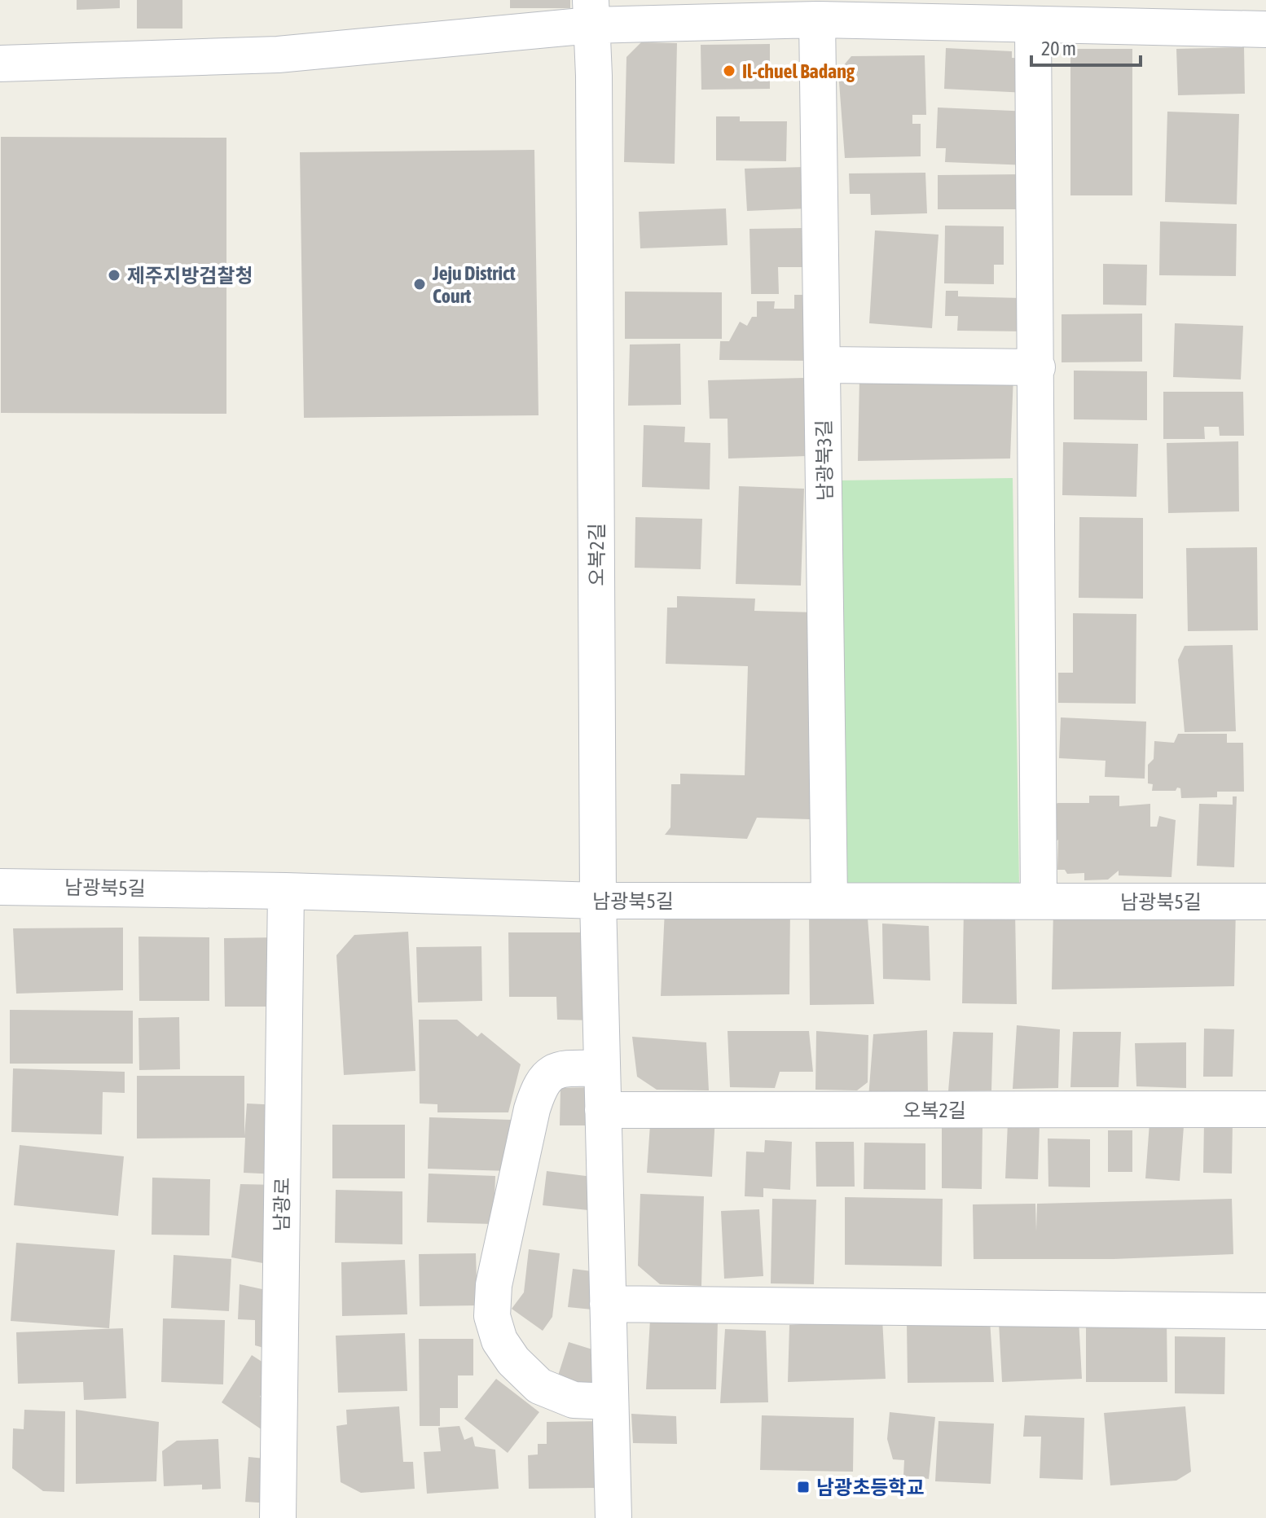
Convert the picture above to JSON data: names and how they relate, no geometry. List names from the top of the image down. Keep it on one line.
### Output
{"streets":{"street":["남광북3길","오복2길","남광북5길","남광로"]},"crossings":[["남광북3길","남광북5길"],["오복2길","남광북5길"],["남광북5길","남광로"]],"places":{"other":["Il-chuel Badang","제주지방검찰청","Jeju District Court"],"transit":["남광초등학교"]},"scale_bar":"20 m"}
